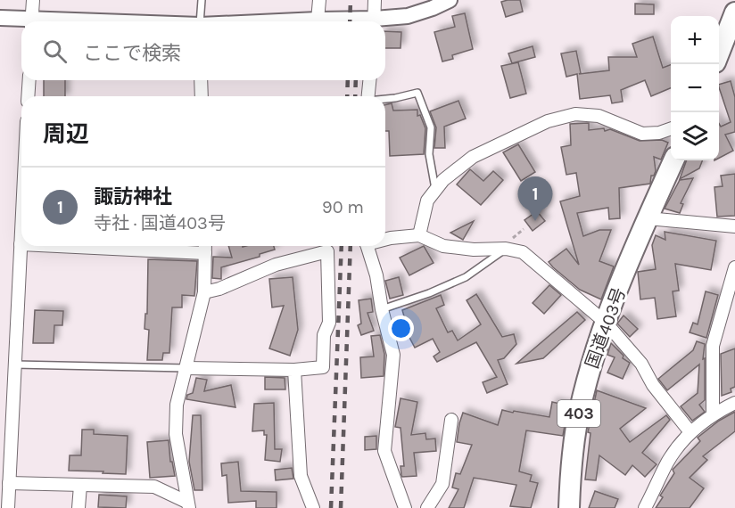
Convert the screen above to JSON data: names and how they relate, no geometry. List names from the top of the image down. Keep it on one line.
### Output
{"streets":{"highway":["国道403号","403"]},"page":{"map_buttons":["+","−"],"search":"ここで検索","heading":"周辺","list":[{"mark":"1","name":"諏訪神社","note":"寺社 · 国道403号","value":"90 m"}],"pins":"1"}}
